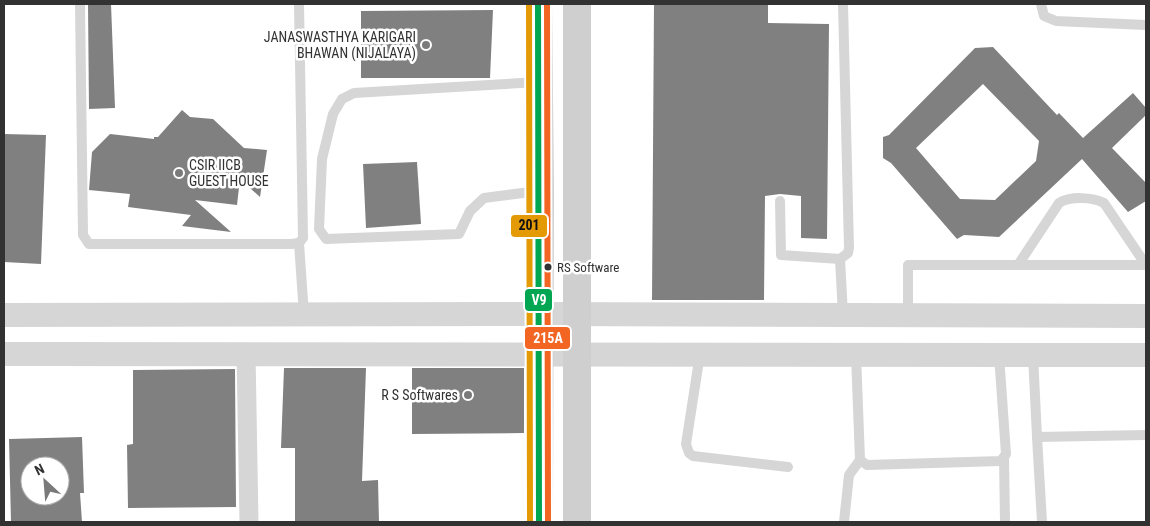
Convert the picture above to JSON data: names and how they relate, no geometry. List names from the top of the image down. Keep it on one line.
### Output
{"places":["JANASWASTHYA KARIGARI BHAWAN (NIJALAYA)","CSIR IICB GUEST HOUSE","RS Software","R S Softwares"],"lines":["transit line V9","transit line 201","transit line 215A"],"north":"top left"}
